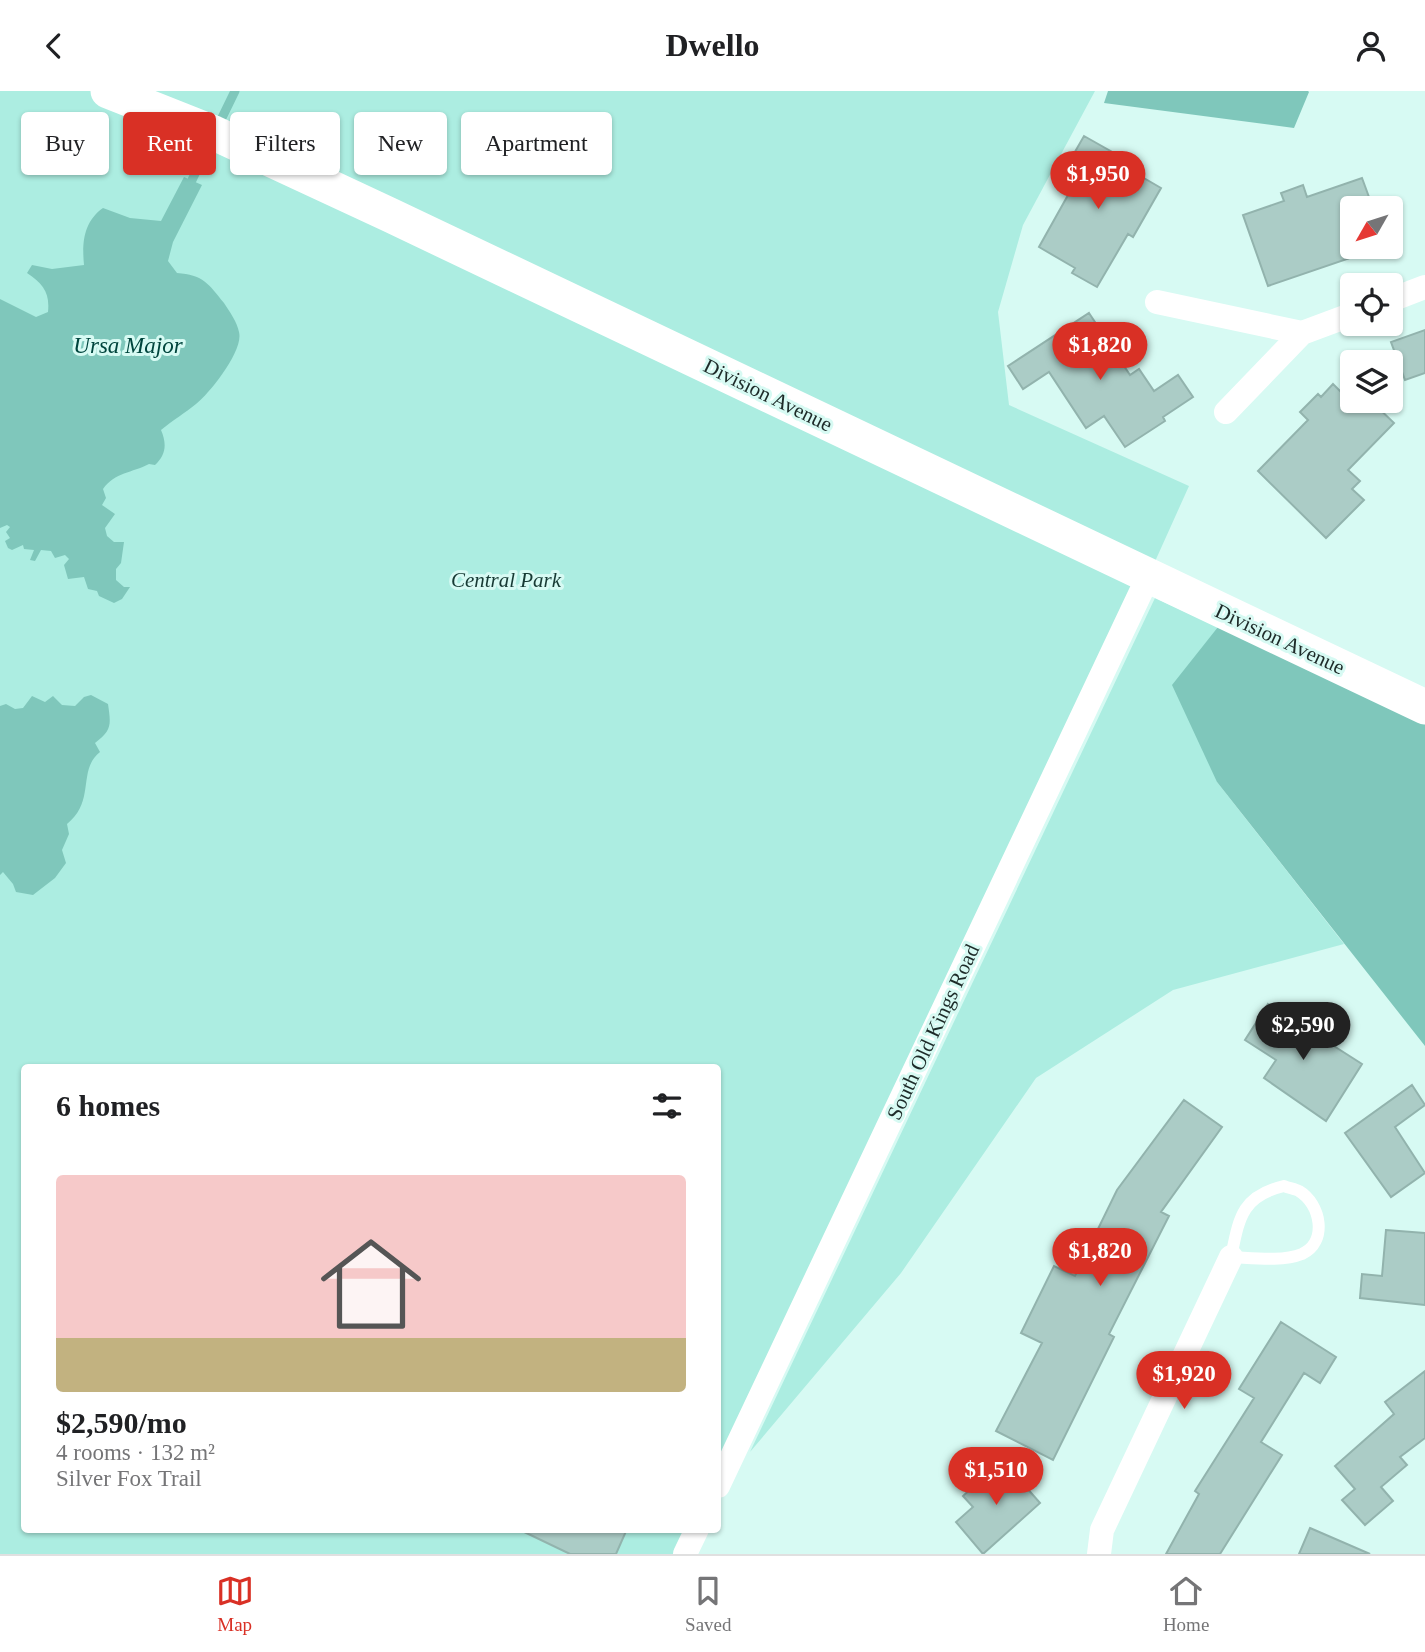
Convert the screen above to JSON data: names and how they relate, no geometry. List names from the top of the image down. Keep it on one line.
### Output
{"streets":{"street":["Division Avenue","South Old Kings Road"]},"crossings":[["Division Avenue","South Old Kings Road"]],"water":["Ursa Major"],"parks":["Central Park"],"north":"bottom left","page":{"header":"Dwello","chip":["Buy","Rent","Filters","New","Apartment"],"price":["$1,950","$1,820","$2,590","$1,820","$1,920","$1,510"],"heading":"6 homes","list":[{"name":"$2,590/mo","note":"4 rooms · 132 m² · Silver Fox Trail"}],"tabs":["Map","Saved","Home"]}}
